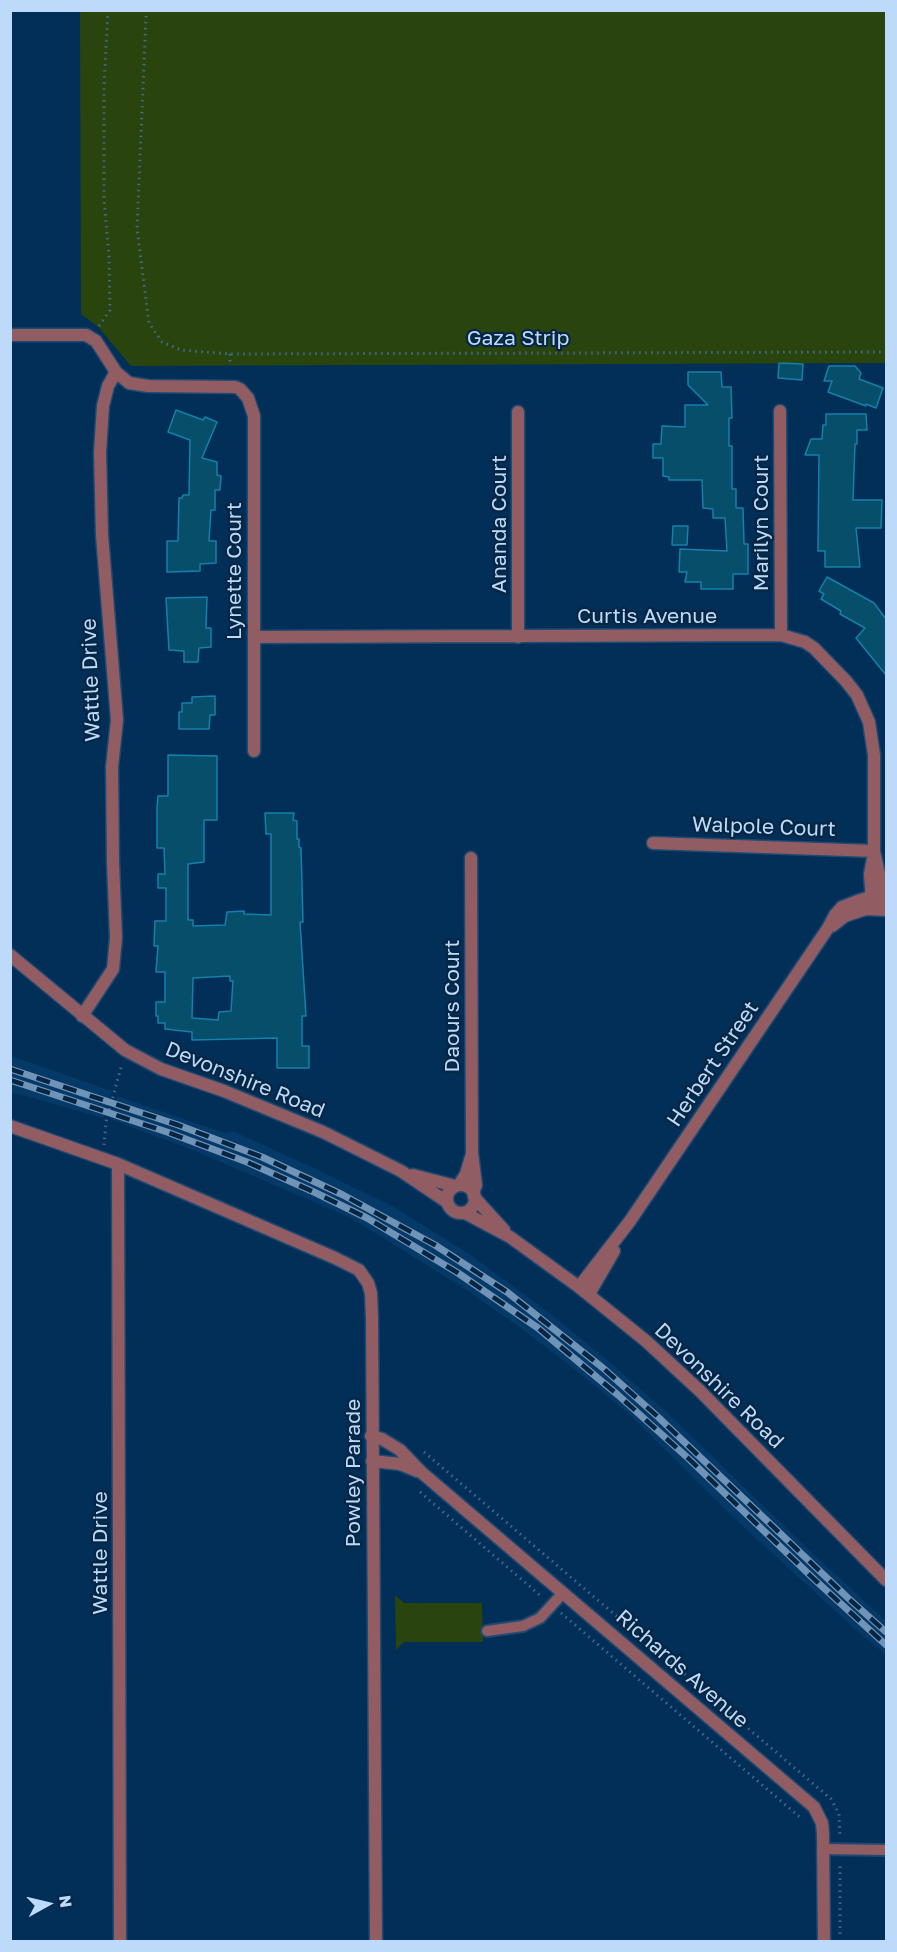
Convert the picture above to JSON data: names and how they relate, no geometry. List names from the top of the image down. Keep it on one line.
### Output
{"streets":{"street":["Marilyn Court","Ananda Court","Lynette Court","Curtis Avenue","Wattle Drive","Walpole Court","Daours Court","Herbert Street","Devonshire Road","Powley Parade","Richards Avenue"],"path":["Gaza Strip"]},"crossings":[["Marilyn Court","Curtis Avenue"],["Ananda Court","Curtis Avenue"],["Lynette Court","Curtis Avenue"],["Lynette Court","Wattle Drive"],["Curtis Avenue","Walpole Court"],["Curtis Avenue","Herbert Street"],["Wattle Drive","Devonshire Road"],["Wattle Drive","Powley Parade"],["Daours Court","Devonshire Road"],["Herbert Street","Devonshire Road"],["Powley Parade","Richards Avenue"]],"north":"right"}
